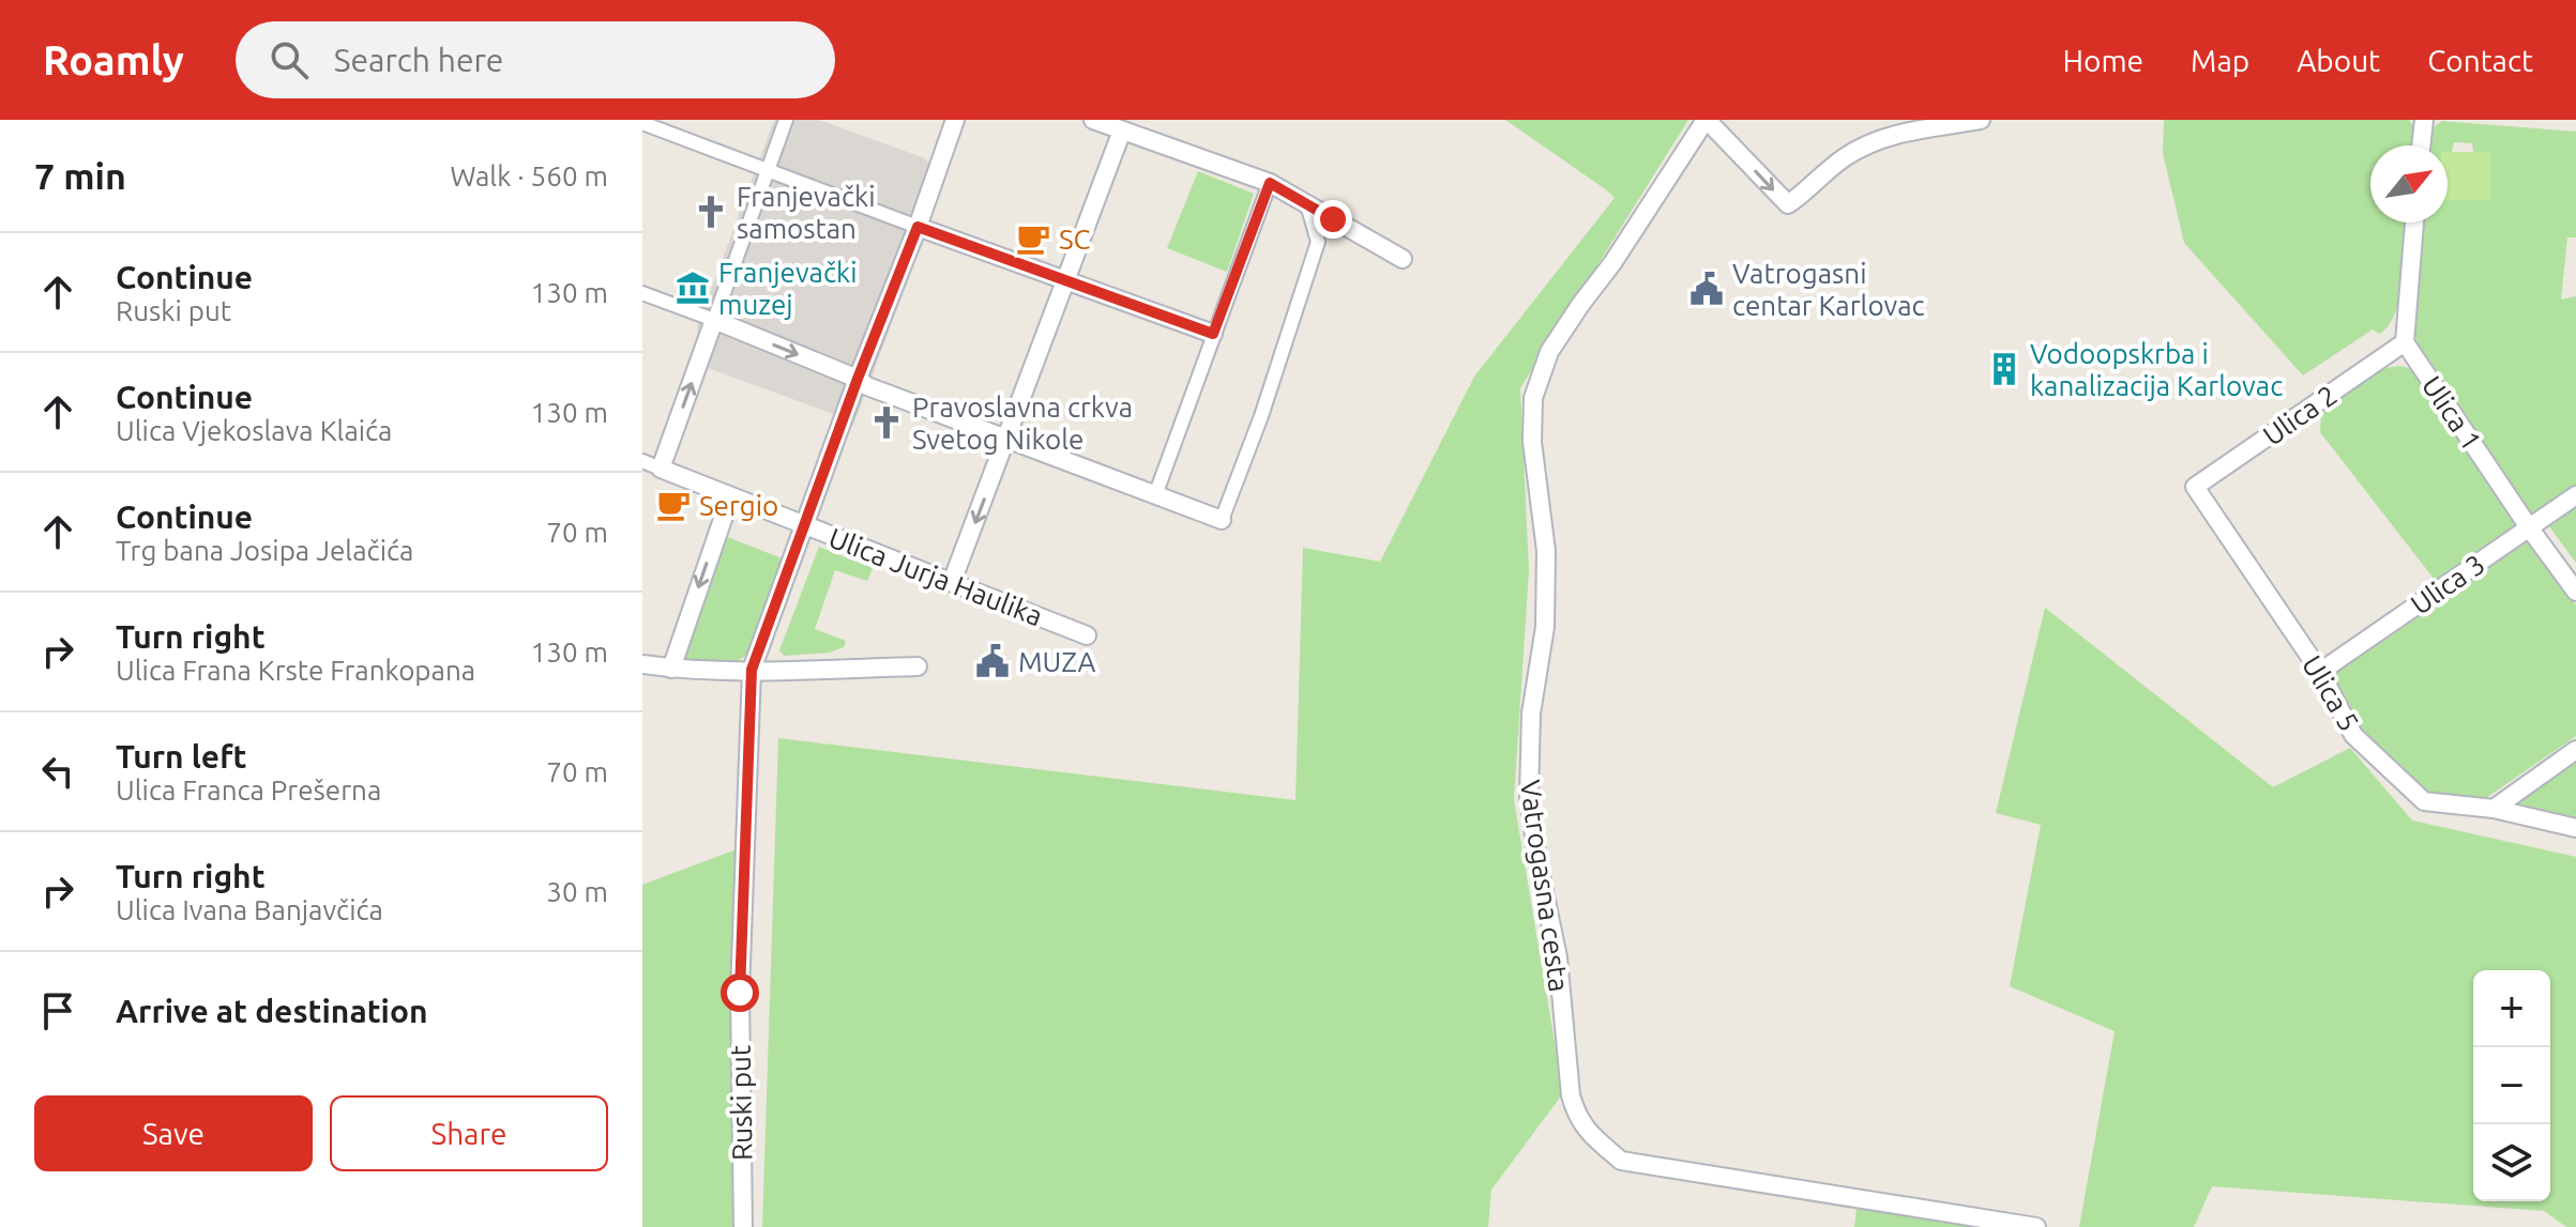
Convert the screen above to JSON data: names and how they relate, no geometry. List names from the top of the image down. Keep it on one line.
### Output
{"streets":{"street":["Ulica 1","Ulica 2","Ulica Jurja Haulika","Ulica 3","Ulica 5","Vatrogasna cesta","Ruski put"]},"crossings":[["Ulica 1","Ulica 2"],["Ulica 1","Ulica 3"],["Ulica 2","Ulica 5"],["Ulica Jurja Haulika","Ruski put"],["Ulica 3","Ulica 5"]],"places":{"church":["Franjevački samostan","Pravoslavna crkva Svetog Nikole"],"cafe":["SC","Sergio"],"museum":["Franjevački muzej"],"public building":["Vatrogasni centar Karlovac","MUZA"],"building":["Vodoopskrba i kanalizacija Karlovac"]},"north":"top right","page":{"header":"Roamly","search":"Search here","nav":["Home","Map","About","Contact"],"heading":["7 min","Walk · 560 m"],"list":[["Continue","Ruski put","130 m"],["Continue","Ulica Vjekoslava Klaića","130 m"],["Continue","Trg bana Josipa Jelačića","70 m"],["Turn right","Ulica Frana Krste Frankopana","130 m"],["Turn left","Ulica Franca Prešerna","70 m"],["Turn right","Ulica Ivana Banjavčića","30 m"],"Arrive at destination"],"map_buttons":["+","−"],"buttons":["Save","Share"]}}
